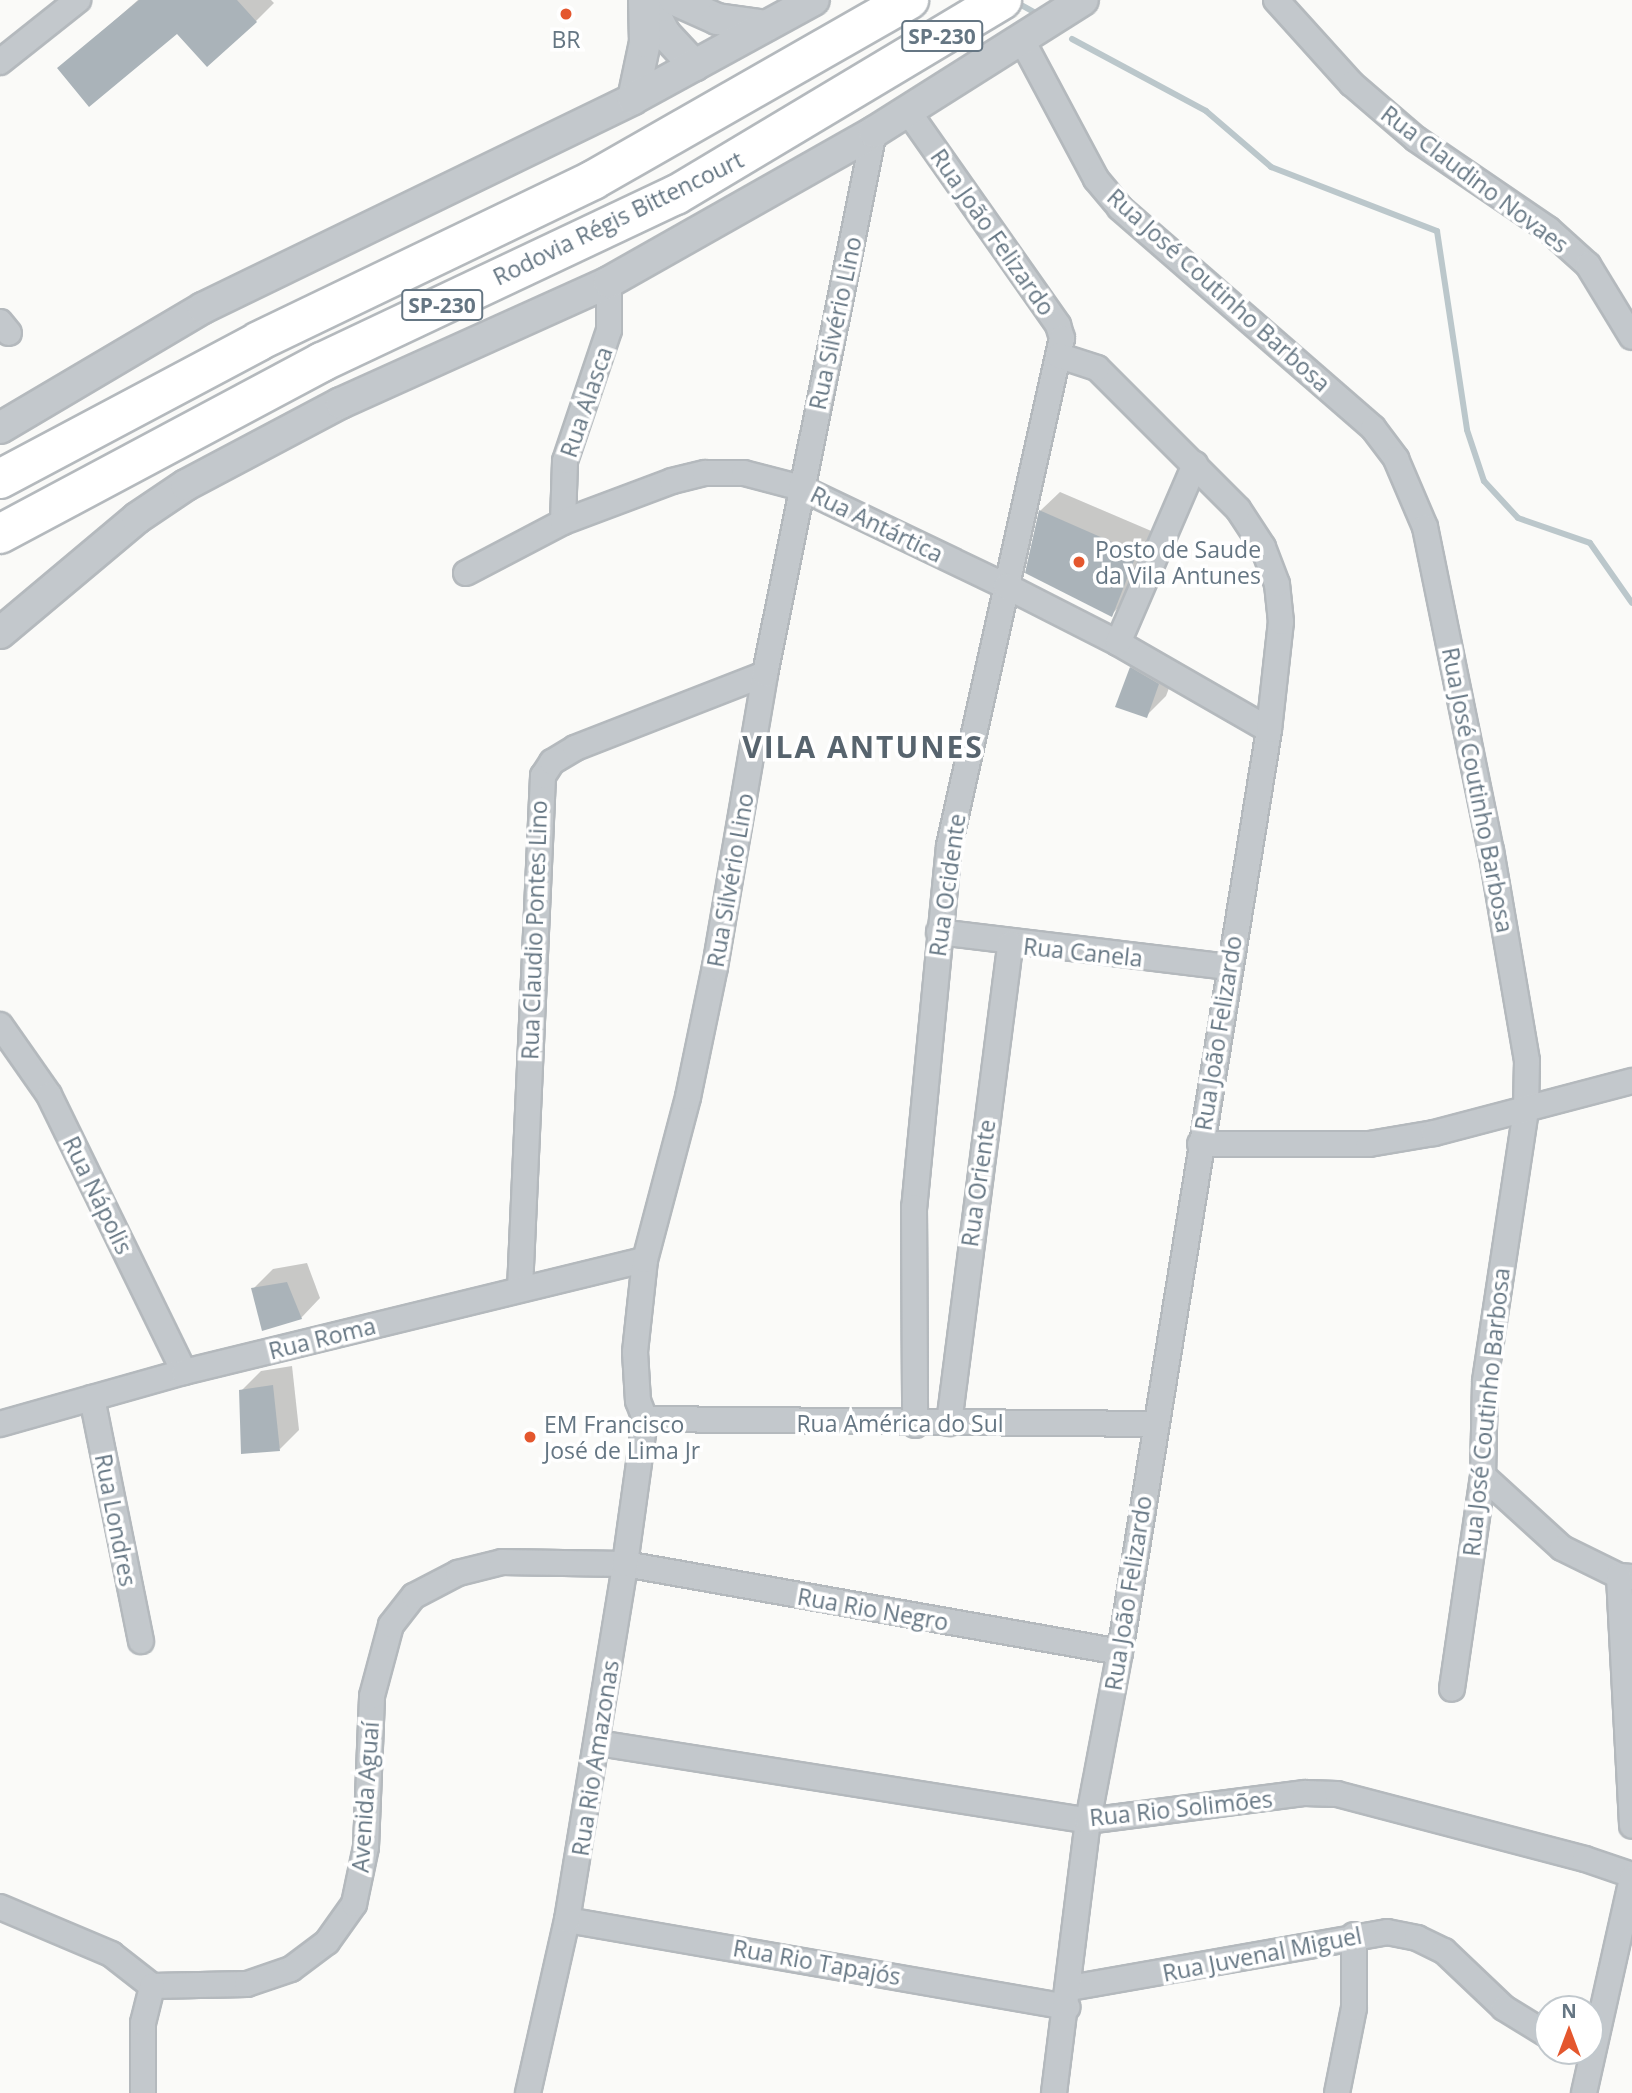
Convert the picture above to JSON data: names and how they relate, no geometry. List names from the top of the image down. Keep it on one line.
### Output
{"streets":{"highway":["SP-230","Rodovia Régis Bittencourt"],"street":["Rua Claudino Novaes","Rua João Felizardo","Rua José Coutinho Barbosa","Rua Silvério Lino","Rua Alasca","Rua Antártica","Rua Ocidente","Rua Claudio Pontes Lino","Rua Canela","Rua Oriente","Rua Nápolis","Rua Roma","Rua América do Sul","Rua Londres","Rua Rio Negro","Rua Rio Amazonas","Avenida Aguaí","Rua Rio Solimões","Rua Juvenal Miguel","Rua Rio Tapajós"]},"crossings":[["Rua João Felizardo","Rua Antártica"],["Rua João Felizardo","Rua Ocidente"],["Rua João Felizardo","Rua Canela"],["Rua João Felizardo","Rua América do Sul"],["Rua João Felizardo","Rua Rio Negro"],["Rua João Felizardo","Rua Rio Solimões"],["Rua João Felizardo","Rua Juvenal Miguel"],["Rua João Felizardo","Rua Rio Tapajós"],["Rua Silvério Lino","Rua Antártica"],["Rua Silvério Lino","Rua Claudio Pontes Lino"],["Rua Silvério Lino","Rua Roma"],["Rua Silvério Lino","Rua América do Sul"],["Rua Silvério Lino","Rua Rio Amazonas"],["Rua Alasca","Rua Antártica"],["Rua Antártica","Rua Ocidente"],["Rua Ocidente","Rua Canela"],["Rua Ocidente","Rua América do Sul"],["Rua Claudio Pontes Lino","Rua Roma"],["Rua Canela","Rua Oriente"],["Rua Oriente","Rua América do Sul"],["Rua Nápolis","Rua Roma"],["Rua Roma","Rua Londres"],["Rua América do Sul","Rua Rio Amazonas"],["Rua Rio Negro","Rua Rio Amazonas"],["Rua Rio Negro","Avenida Aguaí"],["Rua Rio Amazonas","Avenida Aguaí"],["Rua Rio Amazonas","Rua Rio Solimões"],["Rua Rio Amazonas","Rua Rio Tapajós"],["Rua Juvenal Miguel","Rua Rio Tapajós"]],"districts":["VILA ANTUNES"],"places":["BR","Posto de Saude da Vila Antunes","EM Francisco José de Lima Jr"],"north":"top"}
